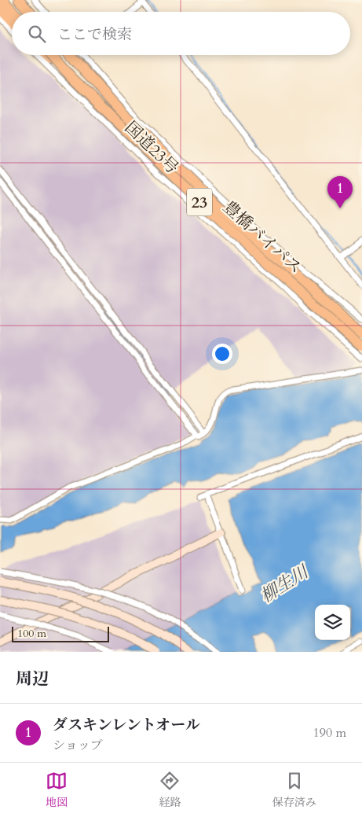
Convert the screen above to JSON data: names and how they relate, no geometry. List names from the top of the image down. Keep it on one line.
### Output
{"streets":{"highway":["23","豊橋バイパス"],"street":["国道23号"]},"crossings":[["23","豊橋バイパス"]],"water":["柳生川"],"scale_bar":"100 m","page":{"search":"ここで検索","pins":"1","scale":"100 m","heading":"周辺","list":[{"mark":"1","name":"ダスキンレントオール","note":"ショップ","value":"190 m"}],"nav":["地図","経路","保存済み"]}}
